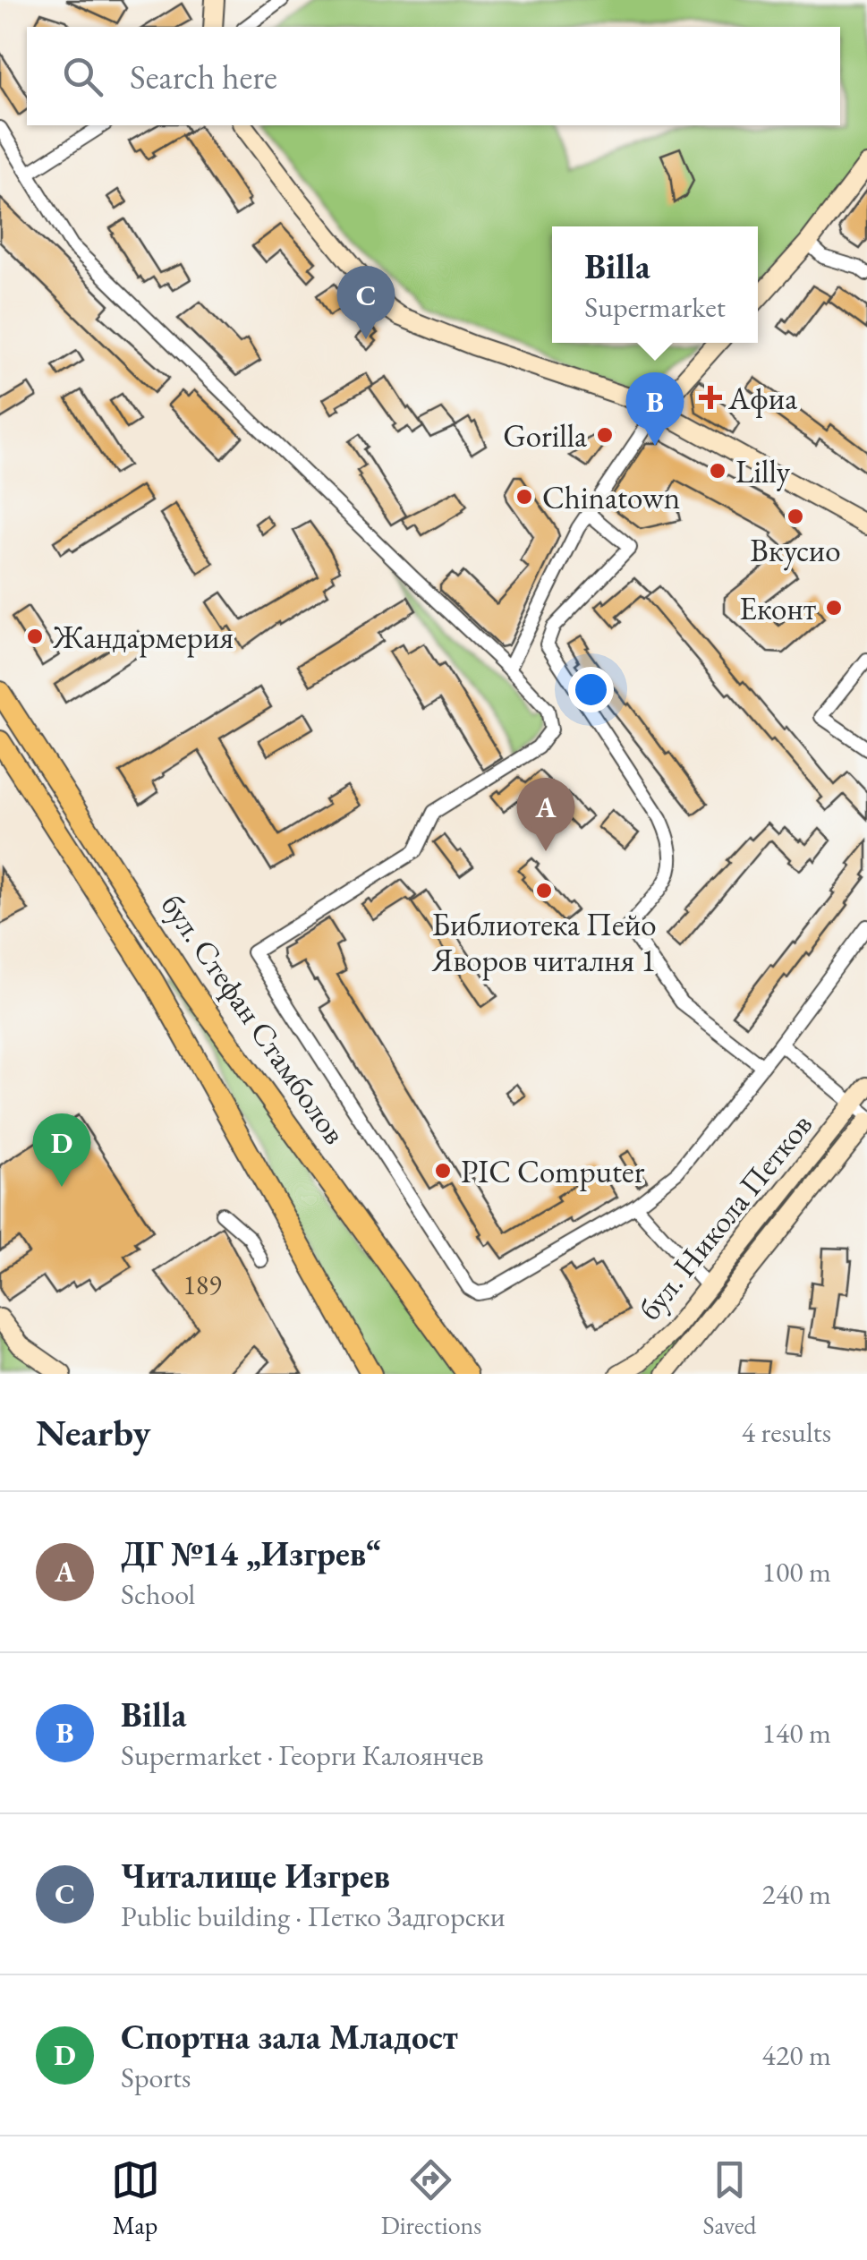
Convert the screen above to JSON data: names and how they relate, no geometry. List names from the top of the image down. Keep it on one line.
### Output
{"streets":{"main road":["бул. Стефан Стамболов"],"street":["бул. Никола Петков"]},"places":{"health":["Афиа"],"other":["Gorilla","Lilly","Chinatown","Вкусио","Еконт","Жандармерия","Библиотека Пейо Яворов читалня 1","PIC Computer"]},"house_numbers":["189"],"page":{"search":"Search here","popup":["Billa","Supermarket"],"pins":["C","B","A","D"],"heading":["Nearby","4 results"],"list":[{"mark":"A","name":"ДГ №14 „Изгрев“","note":"School","value":"100 m"},{"mark":"B","name":"Billa","note":"Supermarket · Георги Калоянчев","value":"140 m"},{"mark":"C","name":"Читалище Изгрев","note":"Public building · Петко Задгорски","value":"240 m"},{"mark":"D","name":"Спортна зала Младост","note":"Sports","value":"420 m"}],"nav":["Map","Directions","Saved"]}}
